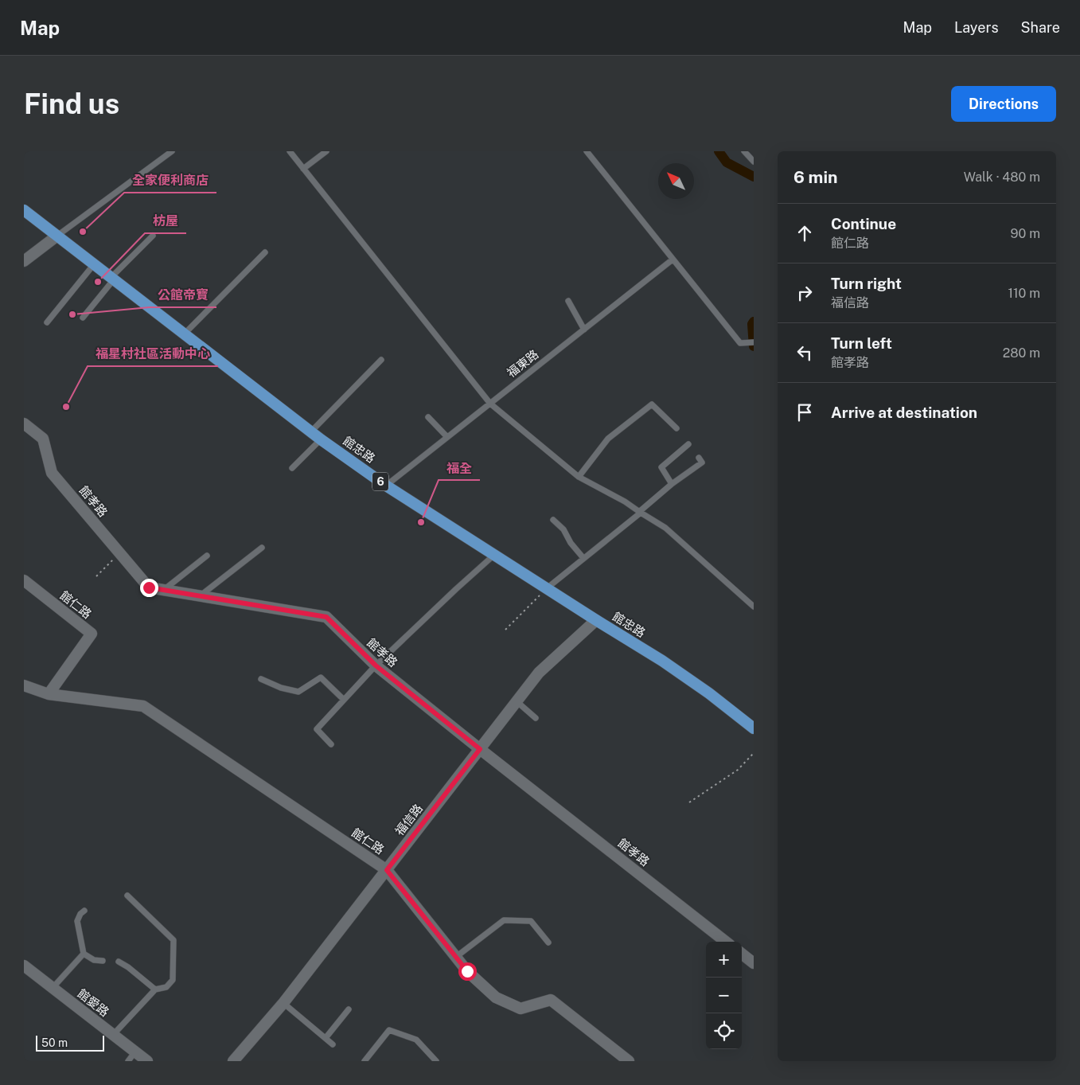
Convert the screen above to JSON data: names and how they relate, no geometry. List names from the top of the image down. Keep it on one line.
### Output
{"streets":{"main road":["館忠路","6"],"street":["館孝路","館仁路","福信路","館愛路"],"lane":["福東路"]},"crossings":[["福東路","館忠路"],["館忠路","福信路"],["館孝路","福信路"],["館仁路","福信路"]],"places":["全家便利商店","枋屋","公館帝寶","福星村社區活動中心","福全"],"scale_bar":"50 m","north":"top left","page":{"header":"Map","nav":["Map","Layers","Share"],"buttons":"Directions","title":"Find us","heading":["6 min","Walk · 480 m"],"list":[["Continue","館仁路","90 m"],["Turn right","福信路","110 m"],["Turn left","館孝路","280 m"],"Arrive at destination"],"map_buttons":["+","−"],"scale":"50 m"}}
